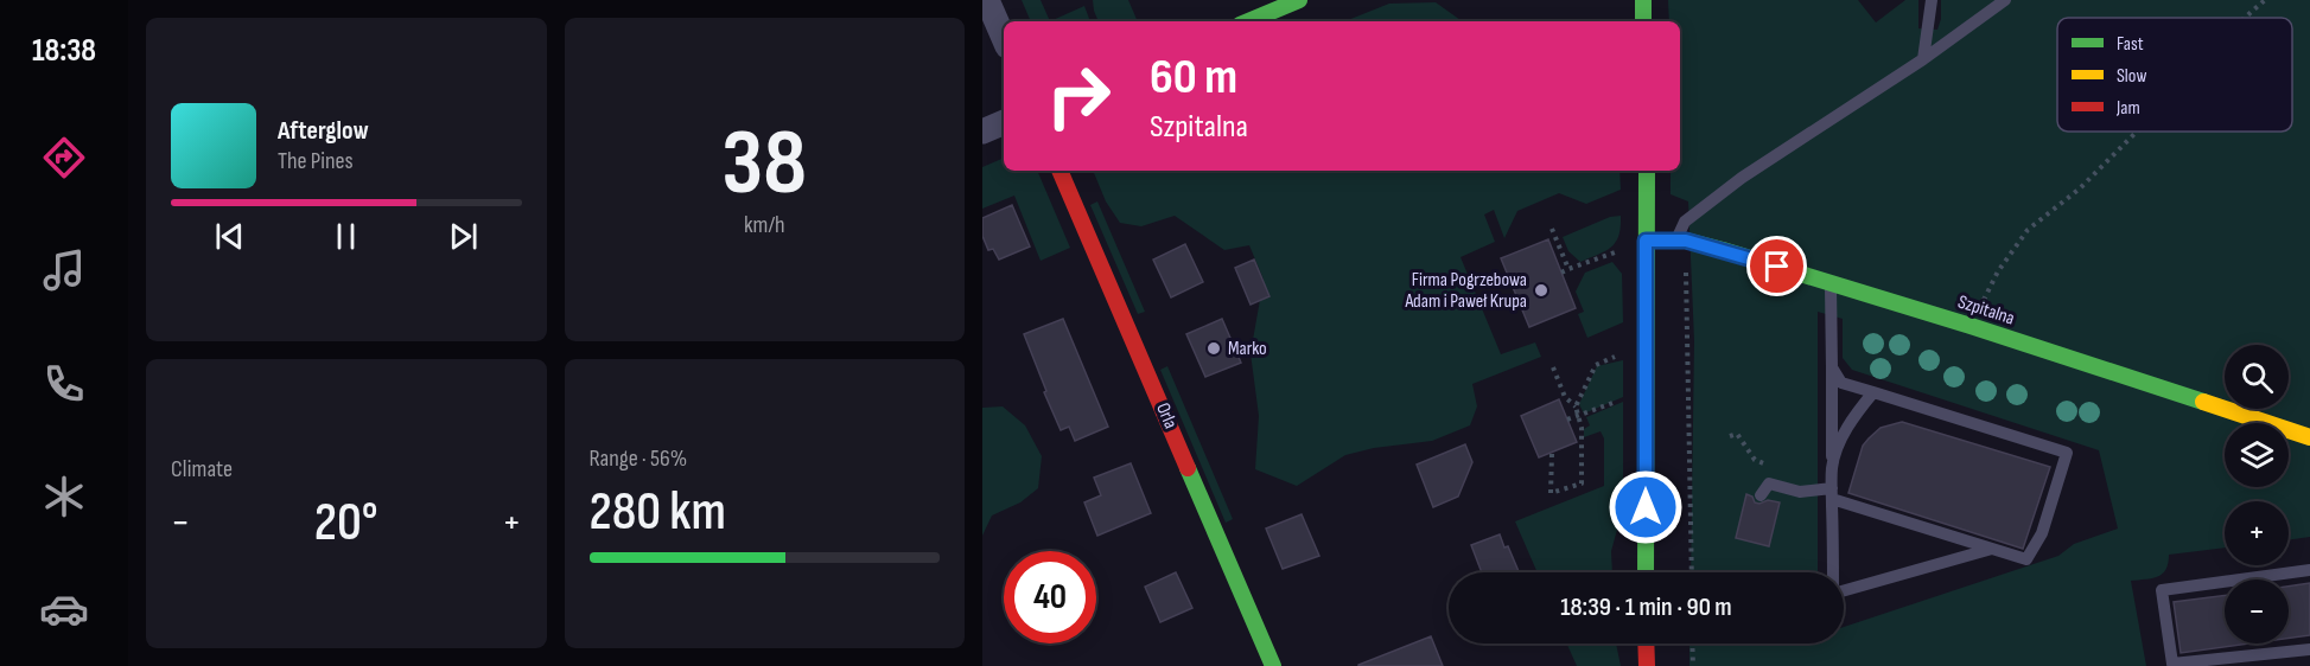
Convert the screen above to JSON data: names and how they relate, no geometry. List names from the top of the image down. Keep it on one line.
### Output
{"streets":{"street":["Szpitalna","Orla"]},"places":["Firma Pogrzebowa Adam i Paweł Krupa","Marko"],"legend":["Fast","Slow","Jam"],"page":{"tabs":"18:38","tile":[["38","km/h"],"Climate",["Range · 56%","280 km"]],"turn":["60 m","Szpitalna"],"song":["Afterglow","The Pines"],"map_buttons":["+","−"],"heat":["−","20°","+"],"limit":"40","trip":"18:39 · 1 min · 90 m"}}
